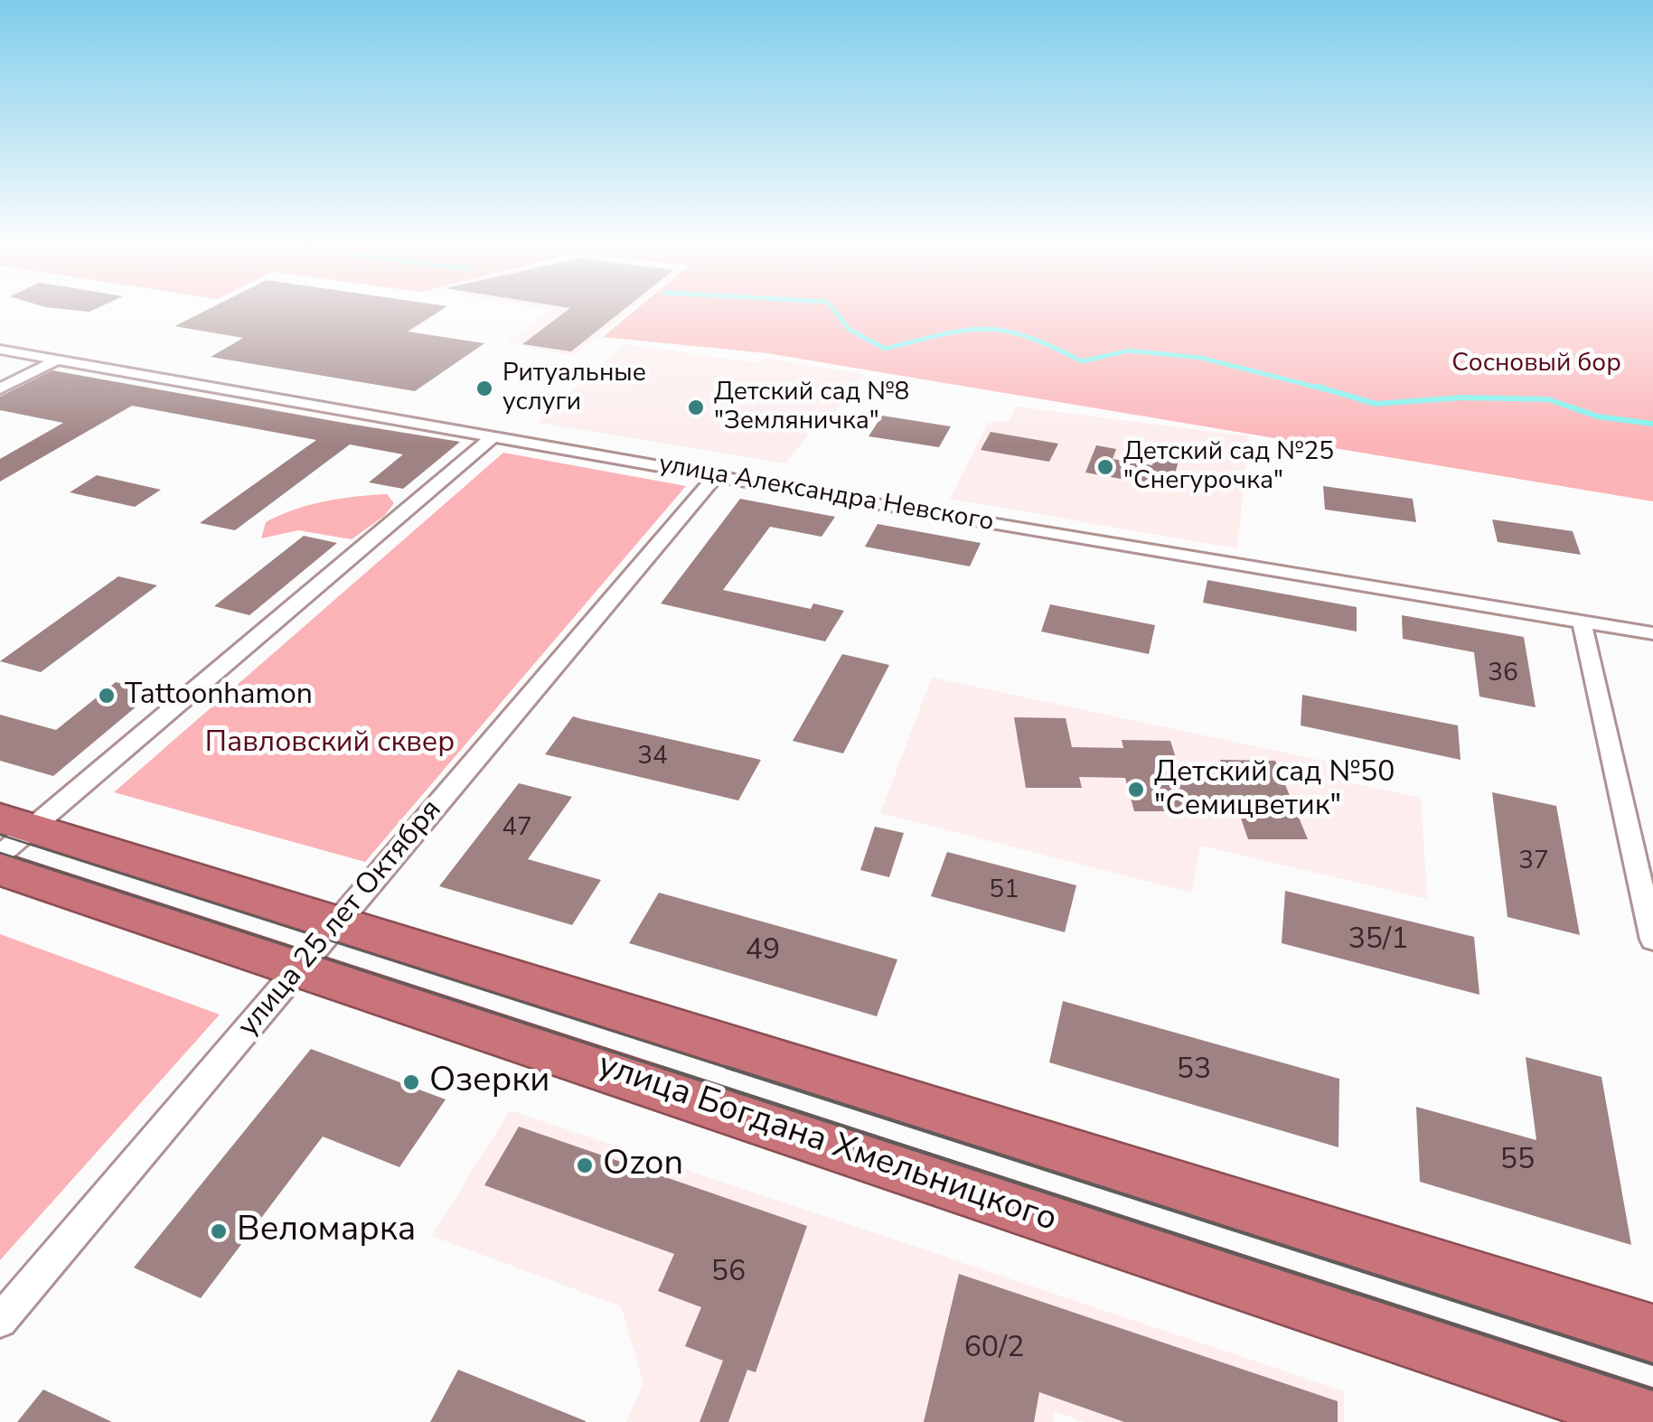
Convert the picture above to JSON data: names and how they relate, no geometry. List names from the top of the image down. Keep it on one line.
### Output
{"streets":{"highway":["улица Богдана Хмельницкого"],"street":["улица Александра Невского","улица 25 лет Октября"]},"crossings":[["улица Александра Невского","улица 25 лет Октября"],["улица 25 лет Октября","улица Богдана Хмельницкого"]],"parks":["Сосновый бор","Павловский сквер"],"places":["Ритуальные услуги","Детский сад №8 \"Земляничка\"","Детский сад №25 \"Снегурочка\"","Tattoonhamon","Детский сад №50 \"Семицветик\"","Озерки","Ozon","Веломарка"],"house_numbers":["36","34","47","37","51","35/1","49","53","55","56","60/2"]}
